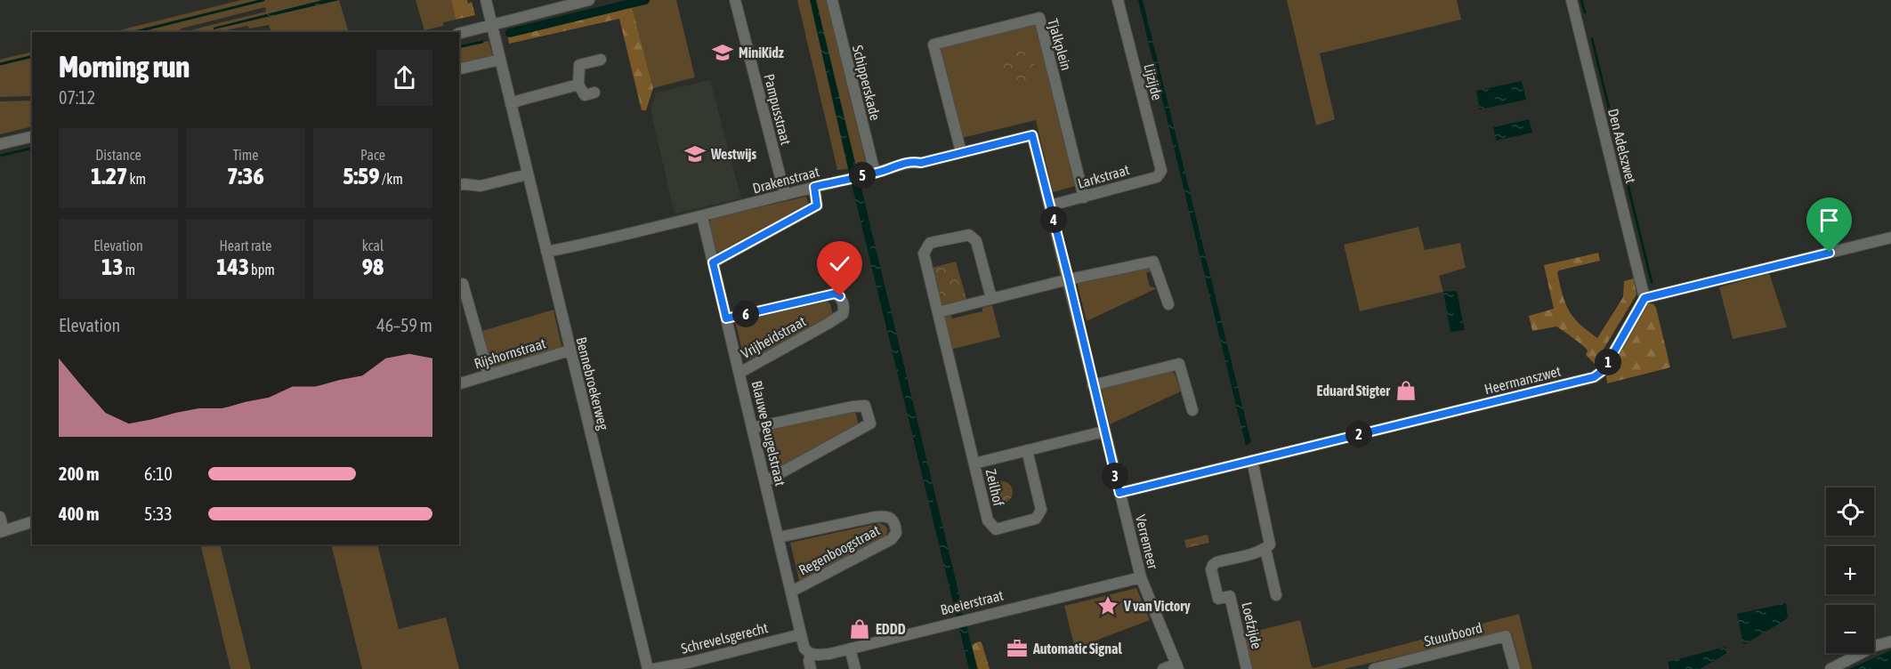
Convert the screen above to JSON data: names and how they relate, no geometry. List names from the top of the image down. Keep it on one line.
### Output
{"streets":{"street":["Tjalkplein","Lijzijde","Schipperskade","Pampusstraat","Den Adelszwet","Larkstraat","Drakenstraat","Vrijheidstraat","Rijshornstraat","Heermanszwet","Bennebroekerweg","Blauwe Beugelstraat","Zeilhof","Verremeer","Regenboogstraat","Boeierstraat","Loefzijde","Stuurboord","Schrevelsgerecht"]},"crossings":[["Tjalkplein","Larkstraat"],["Tjalkplein","Drakenstraat"],["Lijzijde","Larkstraat"],["Schipperskade","Drakenstraat"],["Pampusstraat","Drakenstraat"],["Den Adelszwet","Heermanszwet"],["Larkstraat","Verremeer"],["Drakenstraat","Bennebroekerweg"],["Drakenstraat","Blauwe Beugelstraat"],["Drakenstraat","Verremeer"],["Vrijheidstraat","Blauwe Beugelstraat"],["Rijshornstraat","Bennebroekerweg"],["Heermanszwet","Verremeer"],["Blauwe Beugelstraat","Regenboogstraat"],["Blauwe Beugelstraat","Boeierstraat"],["Blauwe Beugelstraat","Schrevelsgerecht"],["Zeilhof","Verremeer"],["Verremeer","Boeierstraat"]],"places":{"school or university":["MiniKidz","Westwijs"],"shop":["Eduard Stigter","EDDD"],"place":["V van Victory"],"office":["Automatic Signal"]},"page":{"heading":["Morning run","07:12"],"stats":[["Distance","1.27 km"],["Time","7:36"],["Pace","5:59 /km"],["Elevation","13 m"],["Heart rate","143 bpm"],["kcal","98"]],"pins":["5","4","6","1","2","3"],"chart":["Elevation","46–59 m"],"list":[{"name":"200 m","note":"6:10"},{"name":"400 m","note":"5:33"}],"map_buttons":["+","−"]}}
